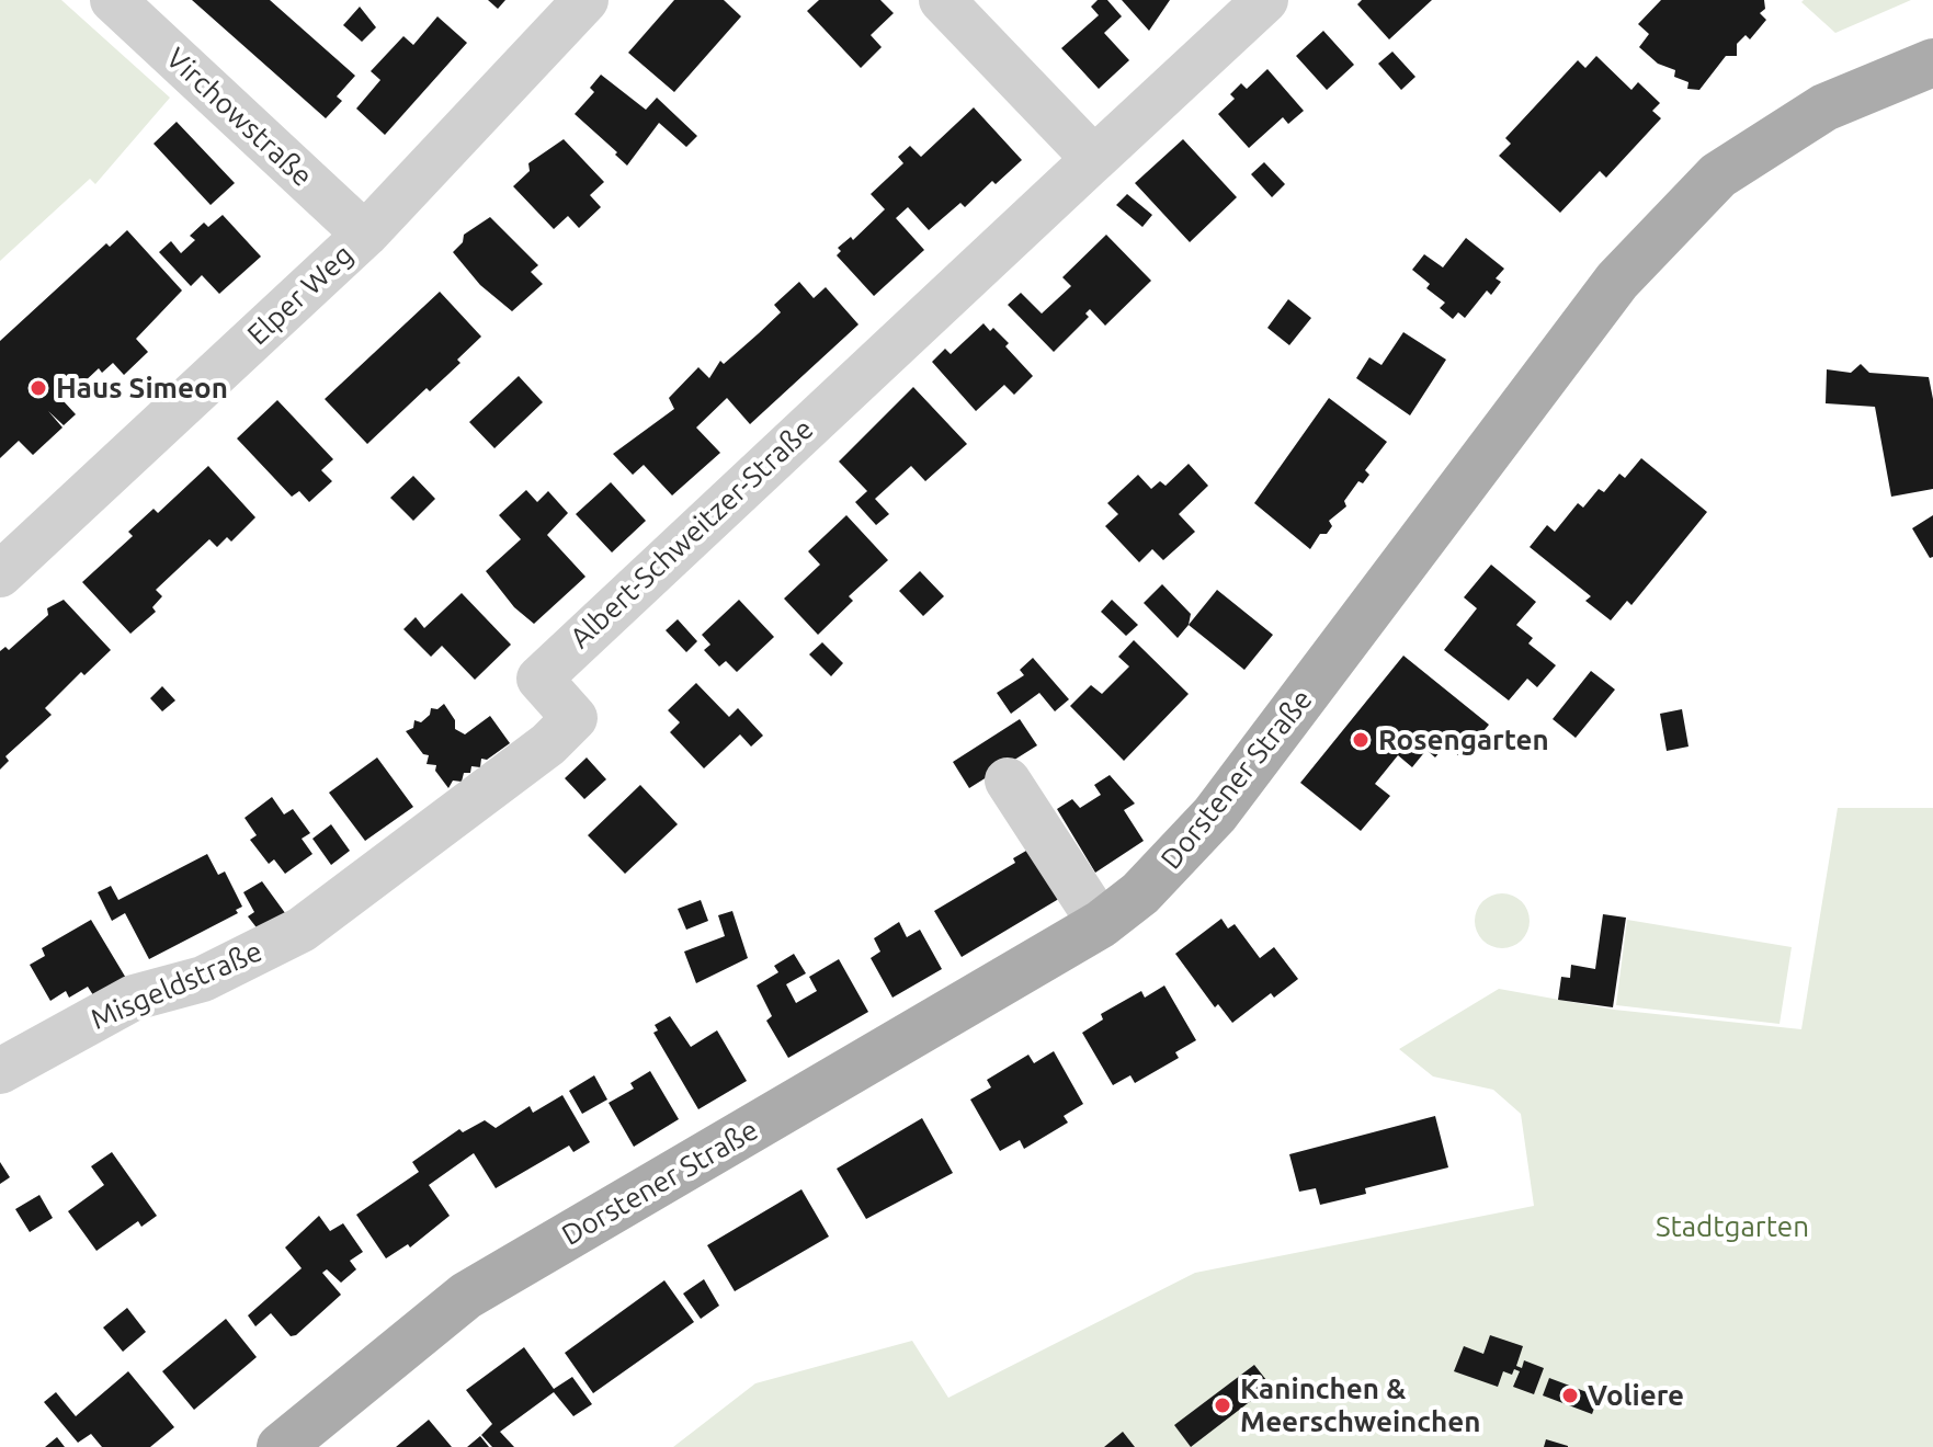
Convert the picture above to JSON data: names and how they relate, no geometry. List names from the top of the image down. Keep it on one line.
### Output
{"streets":{"main road":["Dorstener Straße"],"street":["Virchowstraße","Elper Weg","Albert-Schweitzer-Straße","Misgeldstraße"]},"crossings":[["Virchowstraße","Elper Weg"],["Albert-Schweitzer-Straße","Misgeldstraße"]],"parks":["Stadtgarten"],"places":["Haus Simeon","Rosengarten","Voliere","Kaninchen & Meerschweinchen"]}
